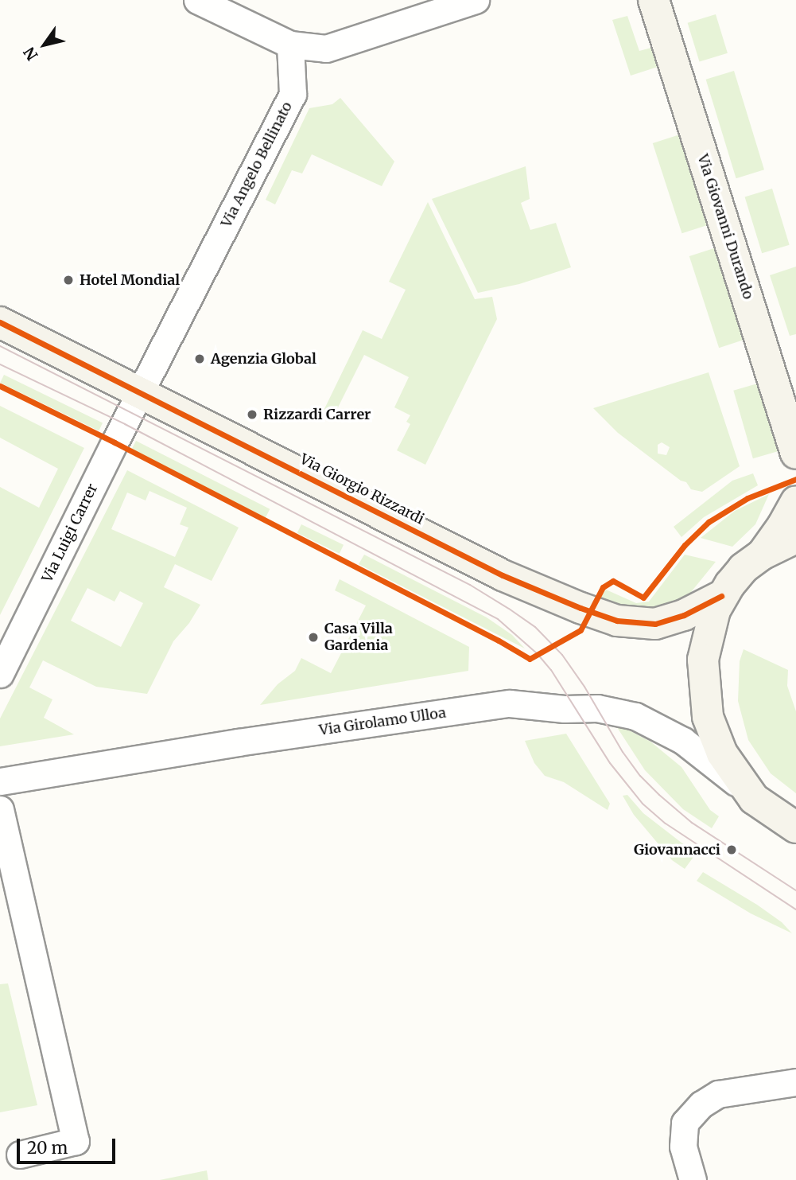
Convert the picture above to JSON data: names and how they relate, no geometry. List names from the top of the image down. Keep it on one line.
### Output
{"streets":{"street":["Via Angelo Bellinato","Via Giovanni Durando","Via Giorgio Rizzardi","Via Luigi Carrer","Via Girolamo Ulloa"]},"crossings":[["Via Angelo Bellinato","Via Giorgio Rizzardi"],["Via Angelo Bellinato","Via Luigi Carrer"],["Via Giorgio Rizzardi","Via Luigi Carrer"]],"places":["Hotel Mondial","Agenzia Global","Rizzardi Carrer","Casa Villa Gardenia","Giovannacci"],"scale_bar":"20 m","north":"bottom left"}
